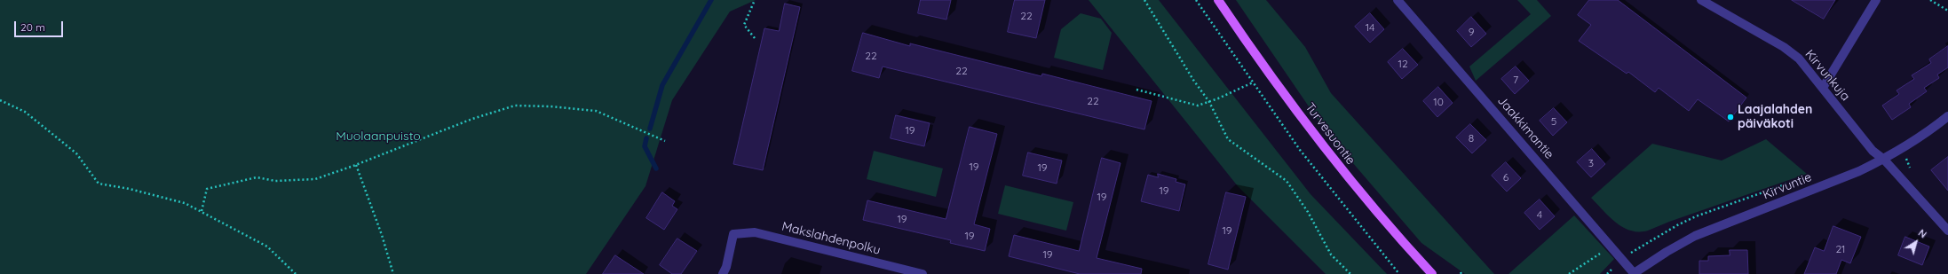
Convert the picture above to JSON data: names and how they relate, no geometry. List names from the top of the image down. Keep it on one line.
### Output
{"streets":{"main road":["Turvesuontie"],"street":["Kirvunkuja","Jaakkimantie","Kirvuntie","Makslahdenpolku"]},"crossings":[["Kirvunkuja","Kirvuntie"],["Jaakkimantie","Kirvuntie"]],"parks":["Muolaanpuisto"],"places":["Laajalahden päiväkoti"],"house_numbers":["22","14","9","22","12","22","7","22","10","5","19","8","3","19","19","6","19","19","4","19","19","19","21","19"],"scale_bar":"20 m","north":"top right"}
